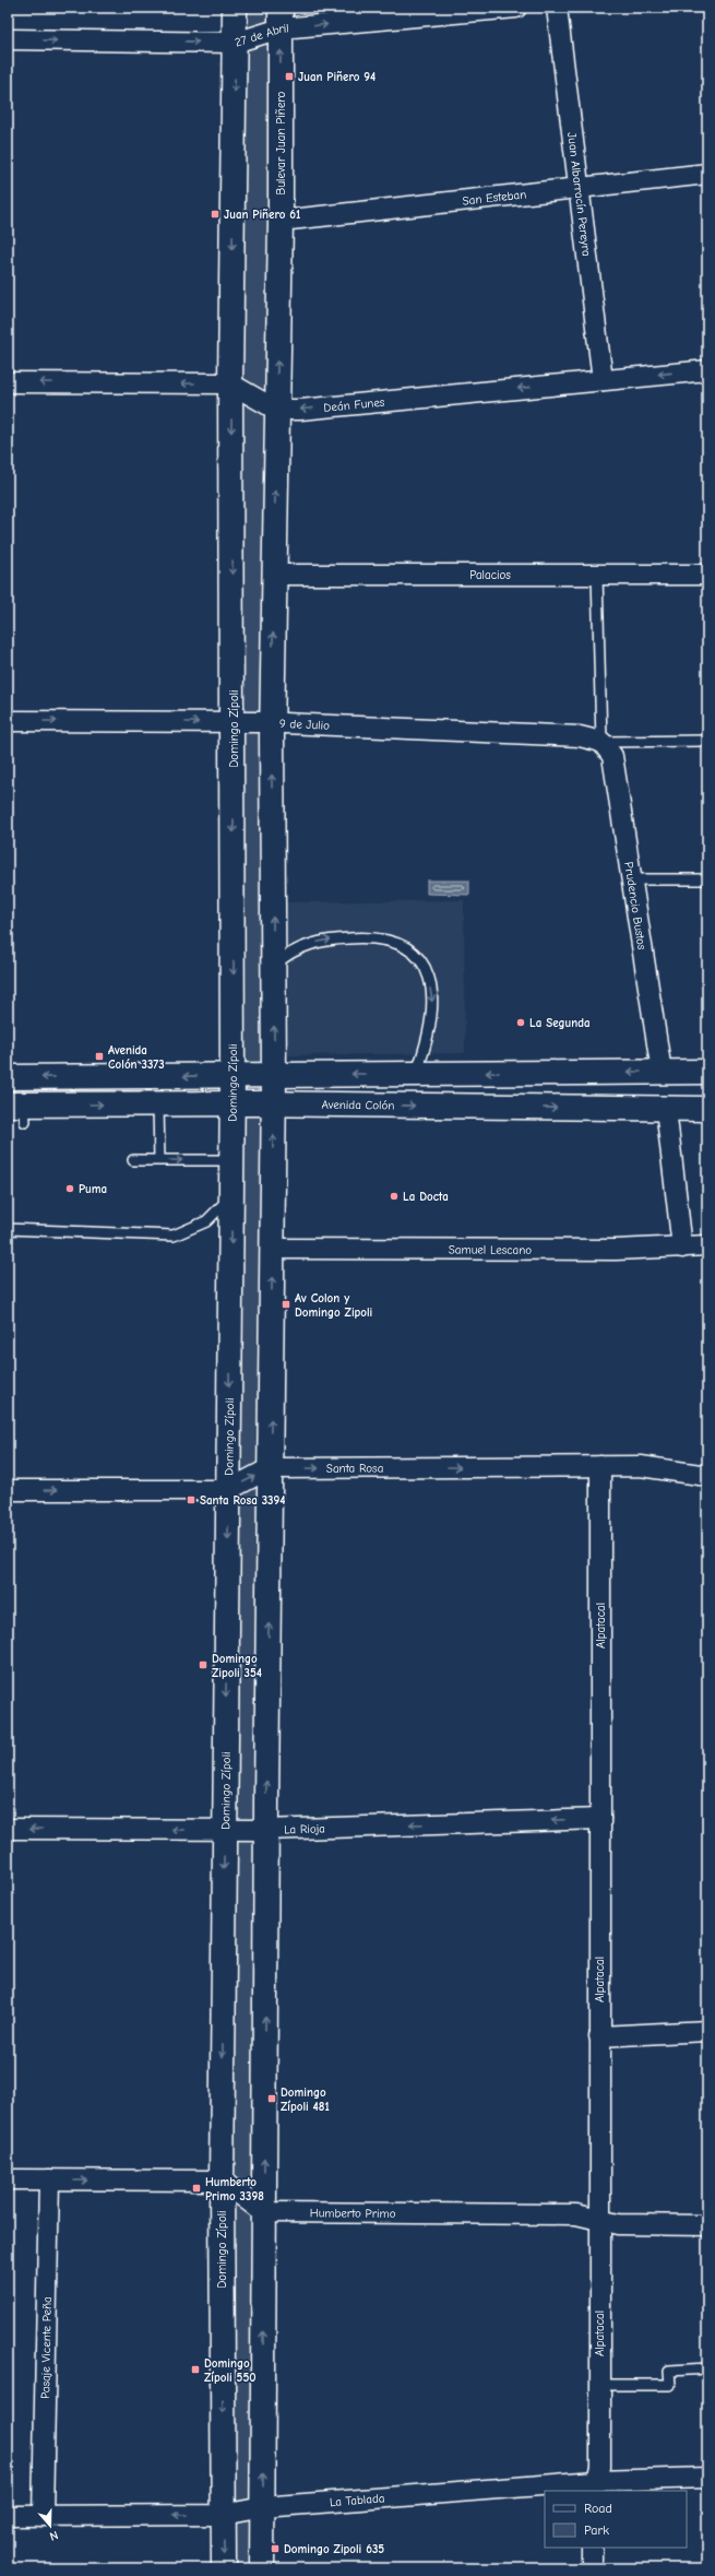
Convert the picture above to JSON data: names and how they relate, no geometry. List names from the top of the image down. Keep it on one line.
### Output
{"streets":{"main road":["Bulevar Juan Piñero","Domingo Zípoli","Avenida Colón"],"street":["27 de Abril","Juan Albarracín Pereyra","San Esteban","Deán Funes","Palacios","9 de Julio","Prudencio Bustos","Samuel Lescano","Santa Rosa","Alpatacal","La Rioja","Humberto Primo","Pasaje Vicente Peña","La Tablada"]},"crossings":[["27 de Abril","Bulevar Juan Piñero"],["Bulevar Juan Piñero","San Esteban"],["Bulevar Juan Piñero","Deán Funes"],["Juan Albarracín Pereyra","San Esteban"],["Juan Albarracín Pereyra","Deán Funes"],["Deán Funes","Domingo Zípoli"],["9 de Julio","Domingo Zípoli"],["9 de Julio","Prudencio Bustos"],["Domingo Zípoli","Avenida Colón"],["Domingo Zípoli","Santa Rosa"],["Domingo Zípoli","La Rioja"],["Domingo Zípoli","La Tablada"],["Santa Rosa","Alpatacal"],["Alpatacal","La Rioja"],["Alpatacal","Humberto Primo"],["Alpatacal","La Tablada"],["Pasaje Vicente Peña","La Tablada"]],"one_way":["27 de Abril","Deán Funes","9 de Julio","Santa Rosa","La Rioja"],"places":{"transit":["Juan Piñero 94","Juan Piñero 61","Avenida Colón 3373","Av Colon y Domingo Zipoli","Santa Rosa 3394","Domingo Zipoli 354","Domingo Zípoli 481","Humberto Primo 3398","Domingo Zípoli 550","Domingo Zipoli 635"],"other":["La Segunda","Puma","La Docta"]},"legend":["Road","Park"],"north":"bottom"}
